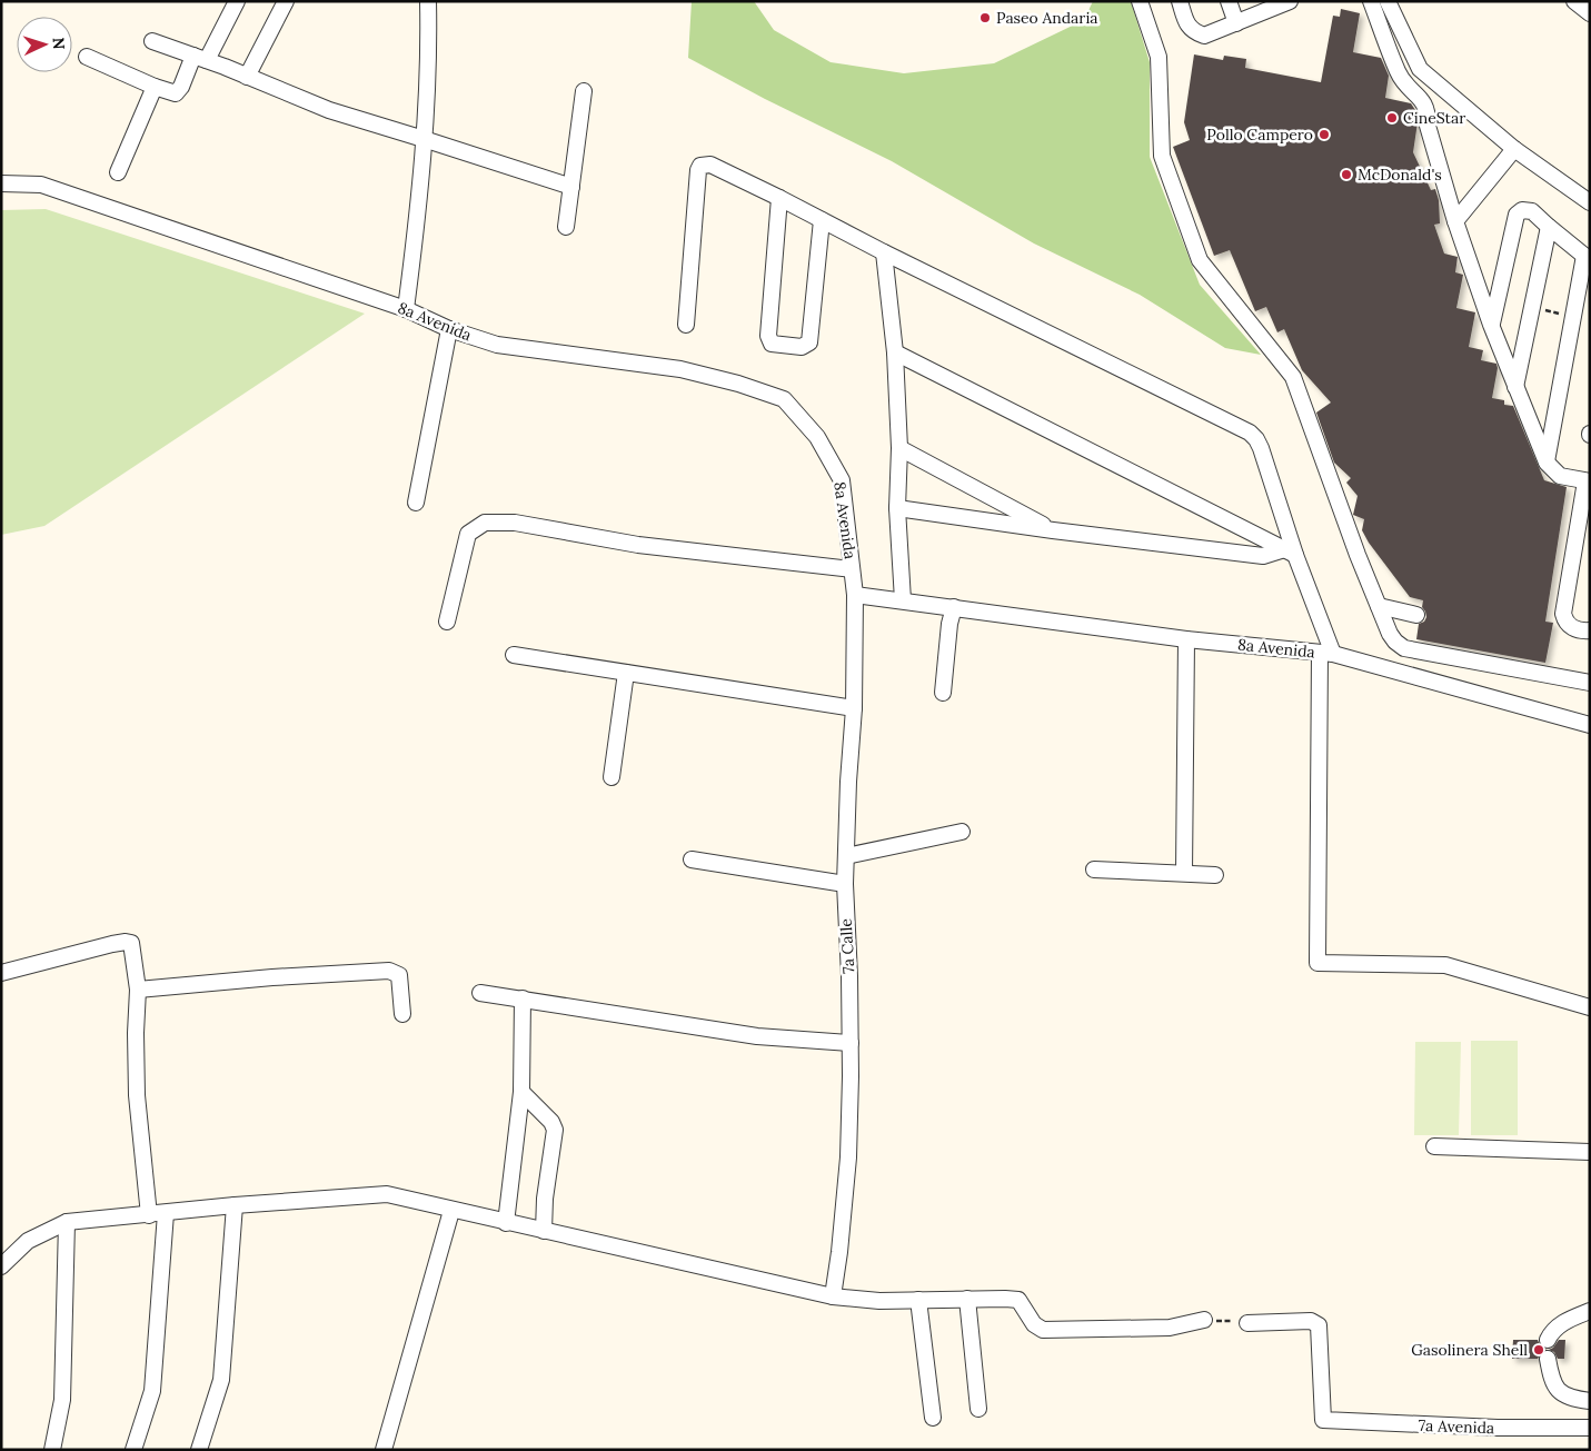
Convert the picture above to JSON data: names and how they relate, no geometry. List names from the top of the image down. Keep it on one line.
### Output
{"streets":{"street":["8a Avenida","7a Calle","7a Avenida"]},"crossings":[["8a Avenida","7a Calle"]],"places":["Paseo Andaria","CineStar","Pollo Campero","McDonald's","Gasolinera Shell"],"north":"right"}
